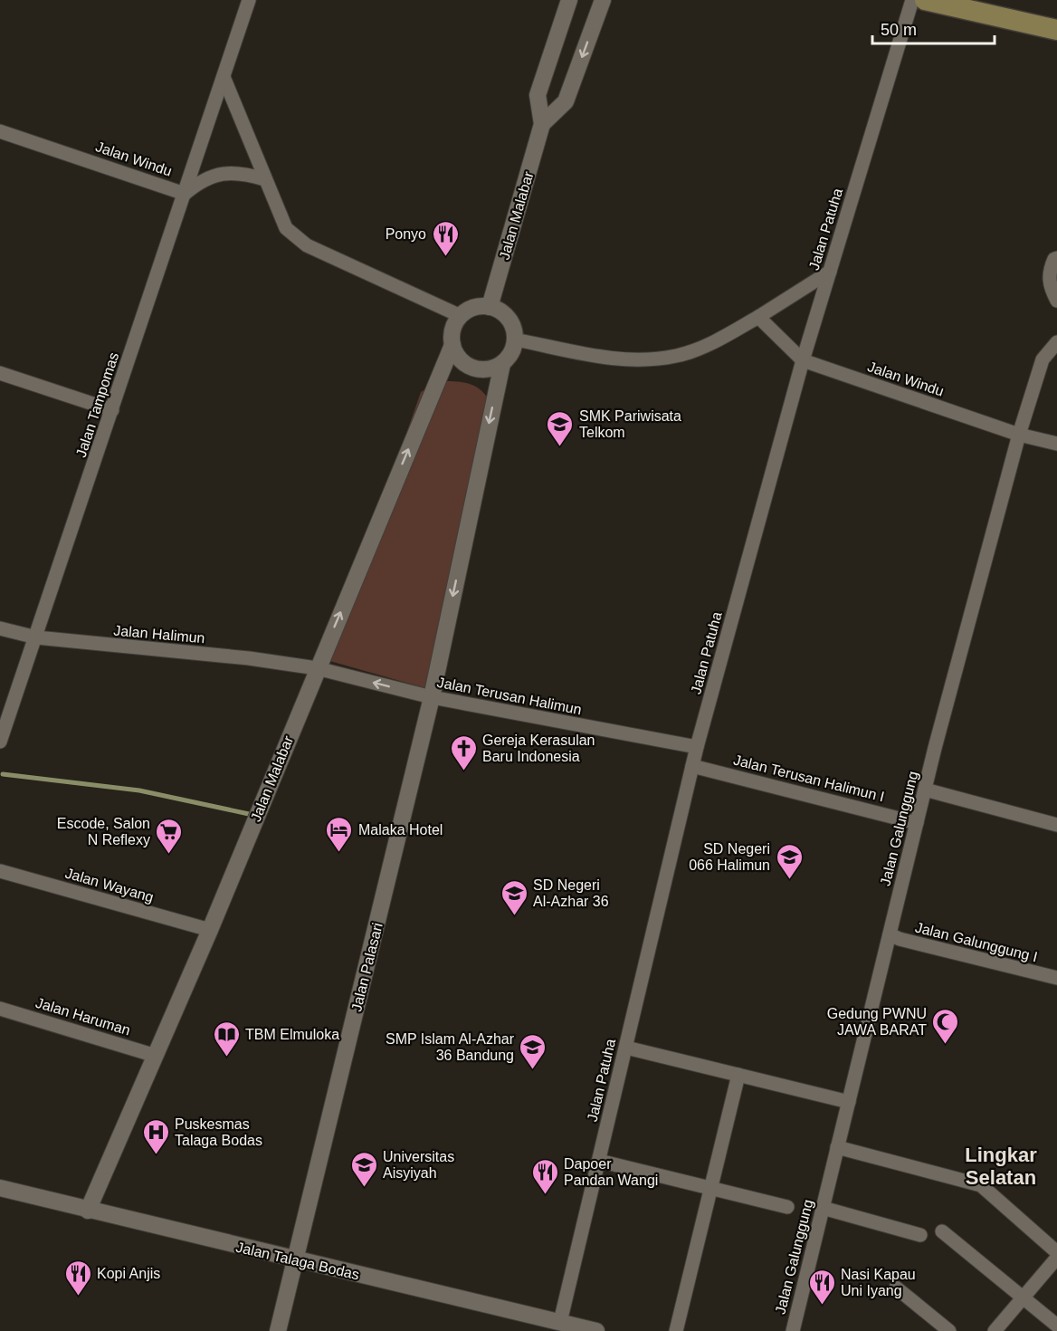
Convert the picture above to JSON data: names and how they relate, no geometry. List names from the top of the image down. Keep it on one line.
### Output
{"streets":{"street":["Jalan Windu","Jalan Malabar","Jalan Patuha","Jalan Tampomas","Jalan Halimun","Jalan Terusan Halimun","Jalan Terusan Halimun I","Jalan Galunggung","Jalan Wayang","Jalan Galunggung I","Jalan Palasari","Jalan Haruman","Jalan Talaga Bodas"]},"crossings":[["Jalan Windu","Jalan Patuha"],["Jalan Windu","Jalan Tampomas"],["Jalan Windu","Jalan Galunggung"],["Jalan Malabar","Jalan Halimun"],["Jalan Malabar","Jalan Terusan Halimun"],["Jalan Malabar","Jalan Wayang"],["Jalan Malabar","Jalan Haruman"],["Jalan Malabar","Jalan Talaga Bodas"],["Jalan Patuha","Jalan Terusan Halimun"],["Jalan Patuha","Jalan Terusan Halimun I"],["Jalan Patuha","Jalan Talaga Bodas"],["Jalan Tampomas","Jalan Halimun"],["Jalan Halimun","Jalan Terusan Halimun"],["Jalan Terusan Halimun","Jalan Palasari"],["Jalan Terusan Halimun I","Jalan Galunggung"],["Jalan Galunggung","Jalan Galunggung I"],["Jalan Palasari","Jalan Talaga Bodas"]],"districts":["Lingkar Selatan"],"places":{"restaurant":["Ponyo","Dapoer Pandan Wangi","Kopi Anjis","Nasi Kapau Uni Iyang"],"school or university":["SMK Pariwisata Telkom","SD Negeri 066 Halimun","SD Negeri Al-Azhar 36","SMP Islam Al-Azhar 36 Bandung","Universitas Aisyiyah"],"church":["Gereja Kerasulan Baru Indonesia"],"hotel":["Malaka Hotel"],"supermarket":["Escode, Salon N Reflexy"],"mosque":["Gedung PWNU JAWA BARAT"],"library":["TBM Elmuloka"],"hospital":["Puskesmas Talaga Bodas"]},"scale_bar":"50 m"}
